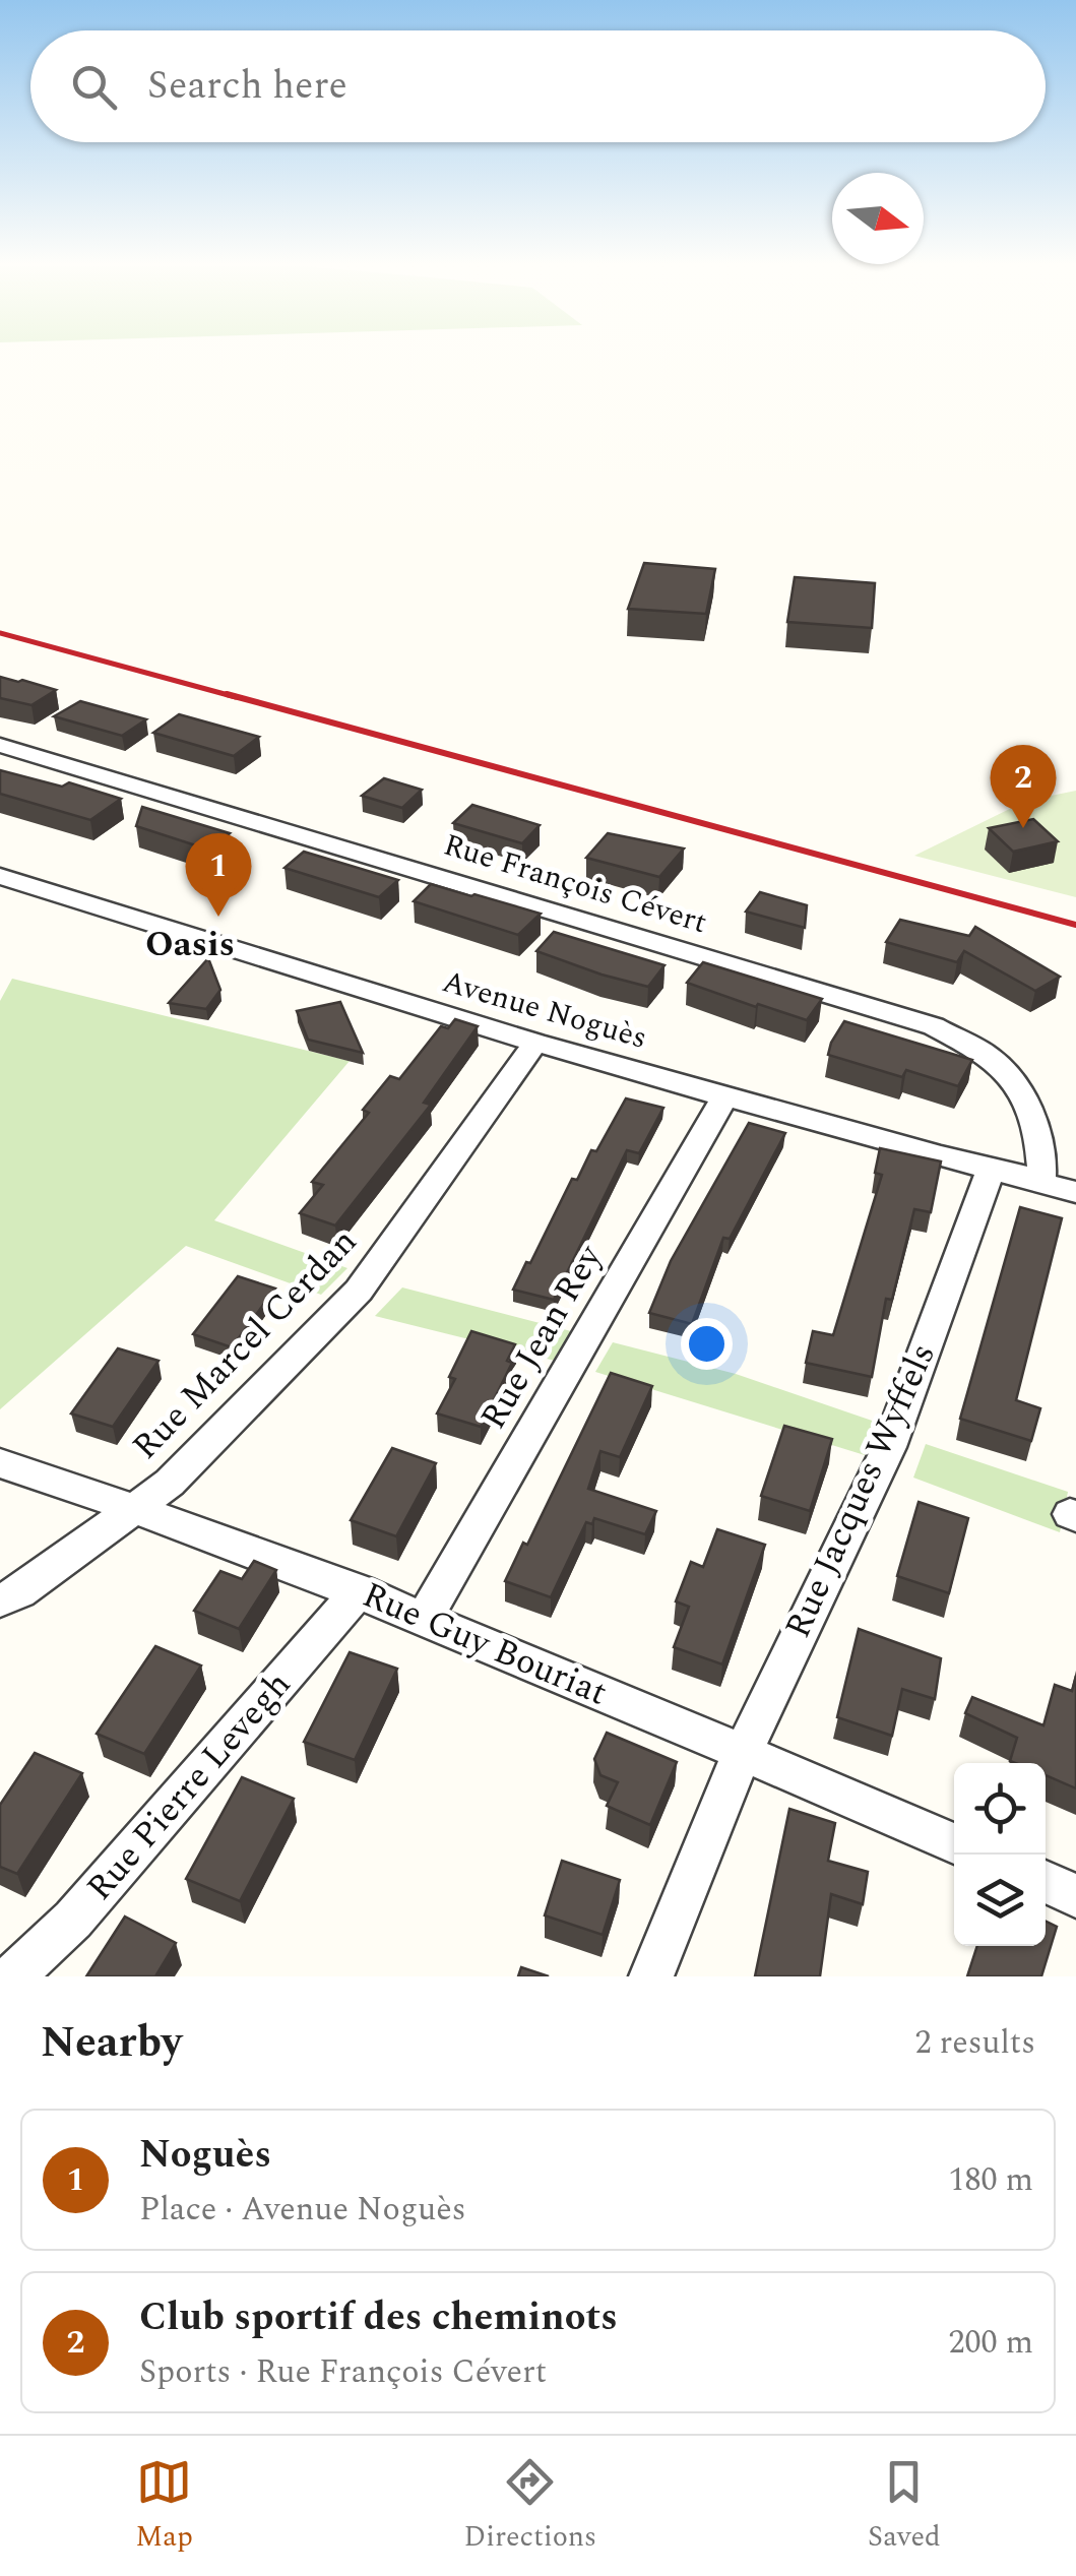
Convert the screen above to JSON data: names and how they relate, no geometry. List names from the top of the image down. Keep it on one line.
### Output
{"streets":{"street":["Rue François Cévert","Avenue Noguès","Rue Jean Rey","Rue Marcel Cerdan","Rue Jacques Wyffels","Rue Guy Bouriat","Rue Pierre Levegh"]},"crossings":[["Rue François Cévert","Avenue Noguès"],["Avenue Noguès","Rue Jean Rey"],["Avenue Noguès","Rue Marcel Cerdan"],["Avenue Noguès","Rue Jacques Wyffels"],["Rue Jean Rey","Rue Guy Bouriat"],["Rue Marcel Cerdan","Rue Guy Bouriat"],["Rue Jacques Wyffels","Rue Guy Bouriat"],["Rue Guy Bouriat","Rue Pierre Levegh"]],"districts":["Oasis"],"north":"right","page":{"search":"Search here","pins":["2","1"],"heading":["Nearby","2 results"],"list":[{"mark":"1","name":"Noguès","note":"Place · Avenue Noguès","value":"180 m"},{"mark":"2","name":"Club sportif des cheminots","note":"Sports · Rue François Cévert","value":"200 m"}],"nav":["Map","Directions","Saved"]}}
